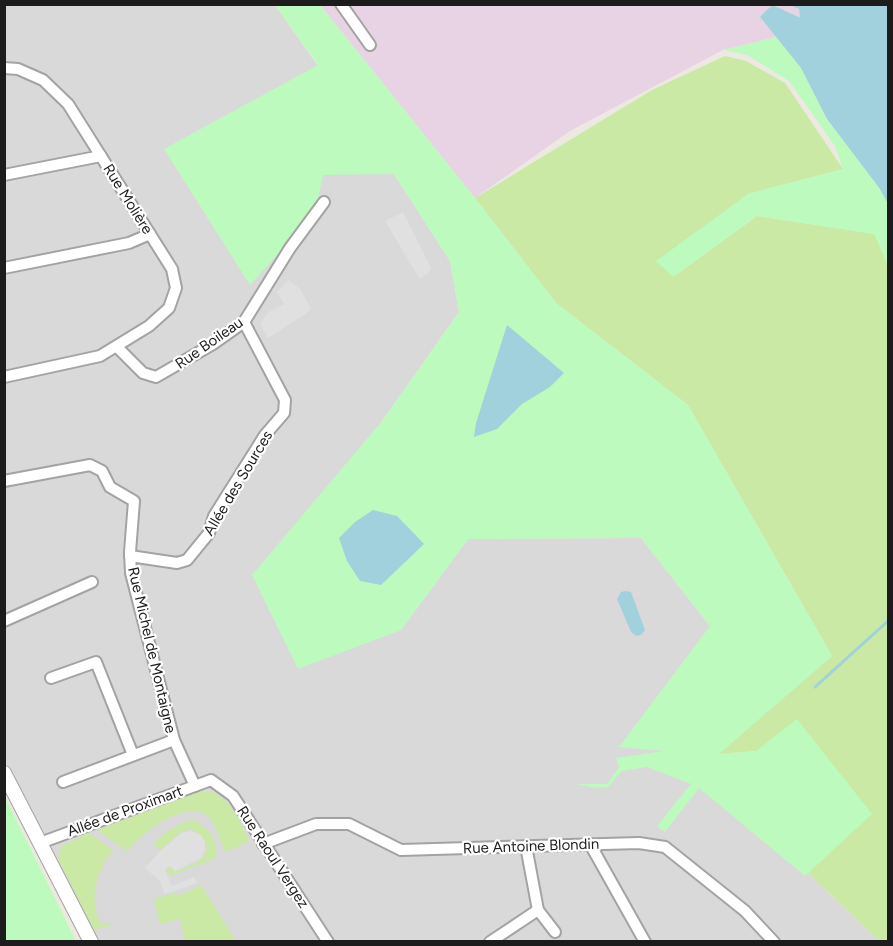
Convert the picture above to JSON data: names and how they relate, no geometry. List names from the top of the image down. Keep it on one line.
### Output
{"streets":{"street":["Rue Molière","Rue Boileau","Allée des Sources","Rue Michel de Montaigne","Allée de Proximart","Rue Antoine Blondin","Rue Raoul Vergez"]},"crossings":[["Rue Molière","Rue Boileau"],["Rue Boileau","Allée des Sources"],["Allée des Sources","Rue Michel de Montaigne"],["Rue Michel de Montaigne","Allée de Proximart"],["Allée de Proximart","Rue Raoul Vergez"],["Rue Antoine Blondin","Rue Raoul Vergez"]]}
